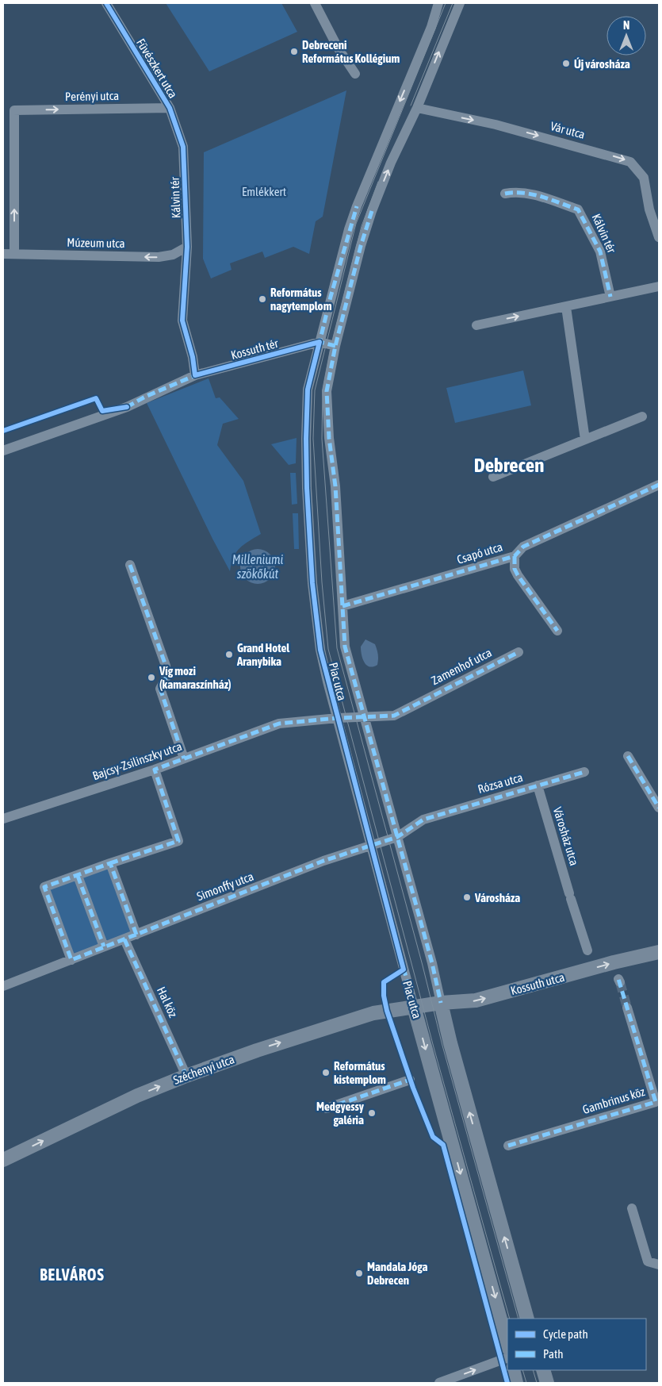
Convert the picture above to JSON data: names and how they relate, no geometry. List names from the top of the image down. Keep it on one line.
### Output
{"streets":{"street":["Füvészkert utca","Perényi utca","Vár utca","Kálvin tér","Múzeum utca","Kossuth tér","Csapó utca","Zamenhof utca","Piac utca","Bajcsy-Zsilinszky utca","Rózsa utca","Városház utca","Simonffy utca","Kossuth utca","Hal köz","Széchenyi utca","Gambrinus köz"]},"crossings":[["Füvészkert utca","Perényi utca"],["Füvészkert utca","Kálvin tér"],["Perényi utca","Múzeum utca"],["Kálvin tér","Múzeum utca"],["Kálvin tér","Kossuth tér"],["Kossuth tér","Piac utca"],["Csapó utca","Piac utca"],["Zamenhof utca","Piac utca"],["Zamenhof utca","Bajcsy-Zsilinszky utca"],["Piac utca","Bajcsy-Zsilinszky utca"],["Piac utca","Rózsa utca"],["Piac utca","Simonffy utca"],["Piac utca","Kossuth utca"],["Piac utca","Széchenyi utca"],["Rózsa utca","Városház utca"],["Rózsa utca","Simonffy utca"],["Kossuth utca","Széchenyi utca"],["Hal köz","Széchenyi utca"]],"one_way":["Vár utca","Múzeum utca","Kossuth utca","Széchenyi utca"],"districts":["Debrecen","BELVÁROS"],"water":["Milleniumi szökőkút"],"parks":["Emlékkert"],"places":["Debreceni Református Kollégium","Új városháza","Református nagytemplom","Grand Hotel Aranybika","Víg mozi (kamaraszínház)","Városháza","Református kistemplom","Medgyessy galéria","Mandala Jóga Debrecen"],"legend":["Cycle path","Path"],"north":"top"}
